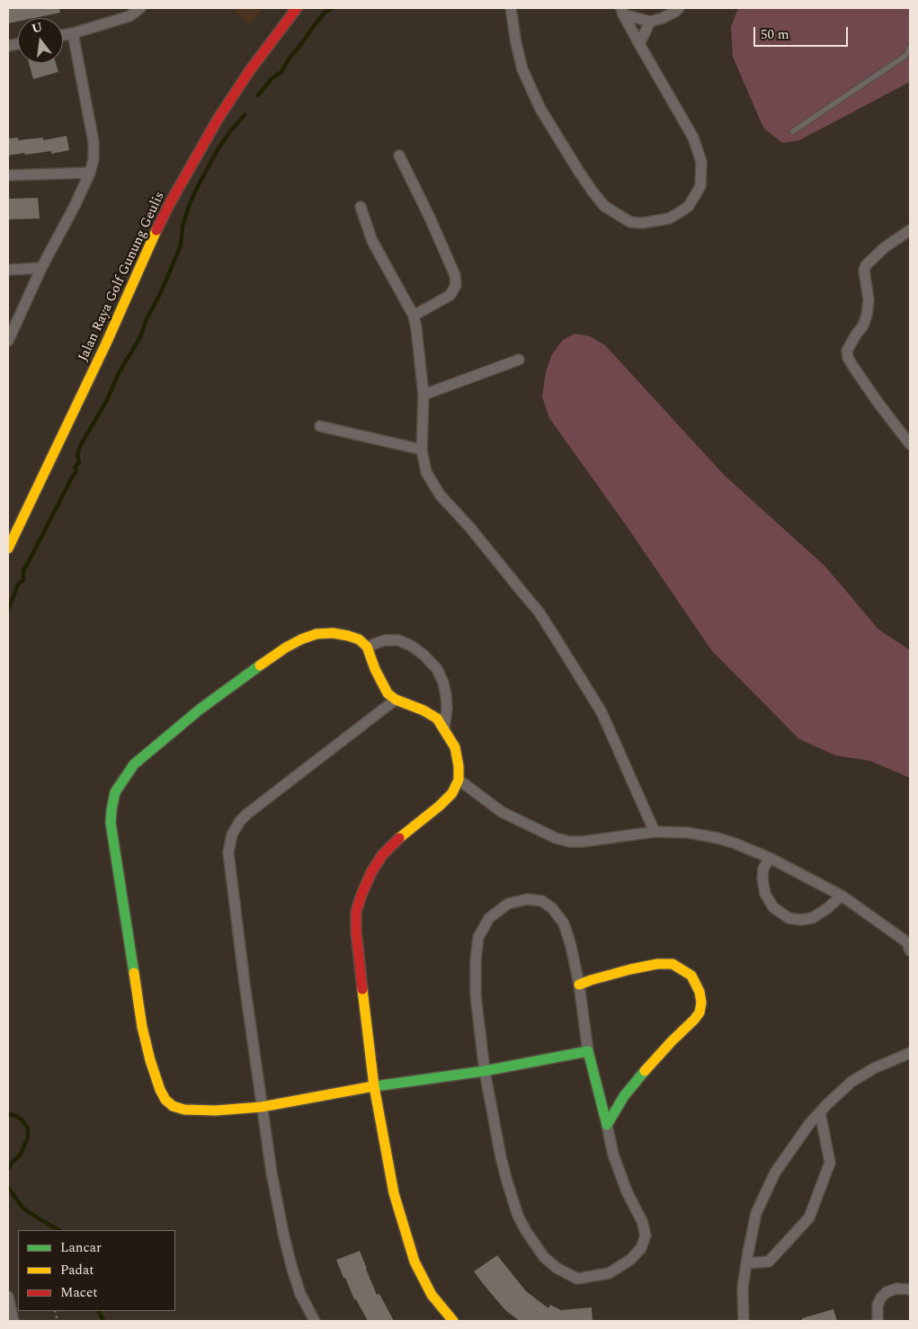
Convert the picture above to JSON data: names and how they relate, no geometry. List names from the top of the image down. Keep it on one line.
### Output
{"streets":{"street":["Jalan Raya Golf Gunung Geulis"]},"legend":["Lancar","Padat","Macet"],"scale_bar":"50 m","north":"top"}
